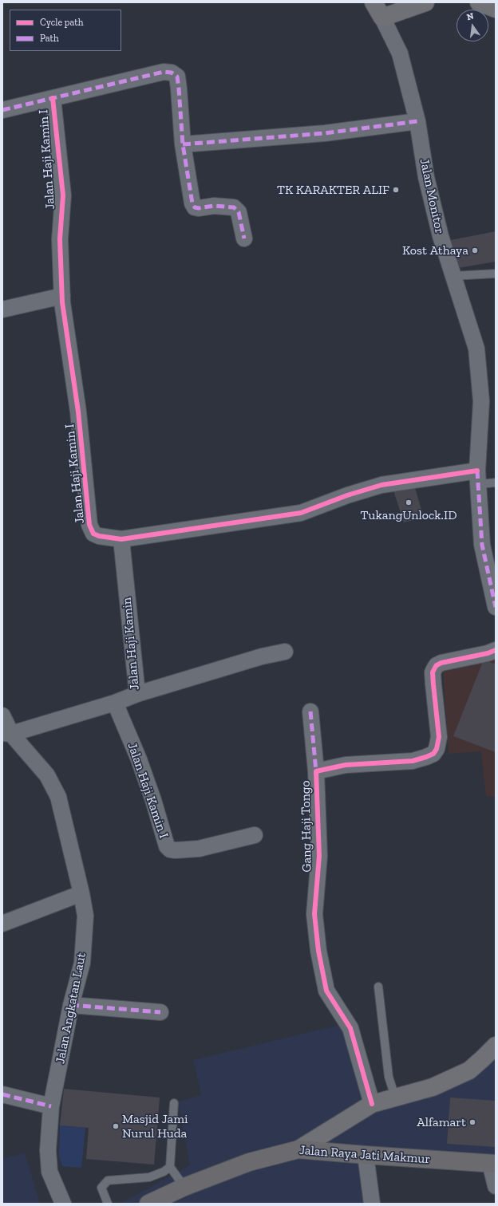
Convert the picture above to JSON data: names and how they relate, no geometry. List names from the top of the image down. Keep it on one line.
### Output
{"streets":{"main road":["Jalan Raya Jati Makmur"],"street":["Jalan Haji Kamin I","Jalan Monitor","Jalan Haji Kamin","Gang Haji Tongo","Jalan Angkatan Laut"]},"crossings":[["Jalan Haji Kamin I","Jalan Monitor"],["Jalan Haji Kamin I","Jalan Haji Kamin"],["Jalan Haji Kamin","Jalan Angkatan Laut"]],"places":["TK KARAKTER ALIF","Kost Athaya","TukangUnlock.ID","Alfamart","Masjid Jami Nurul Huda"],"legend":["Cycle path","Path"],"north":"top"}
